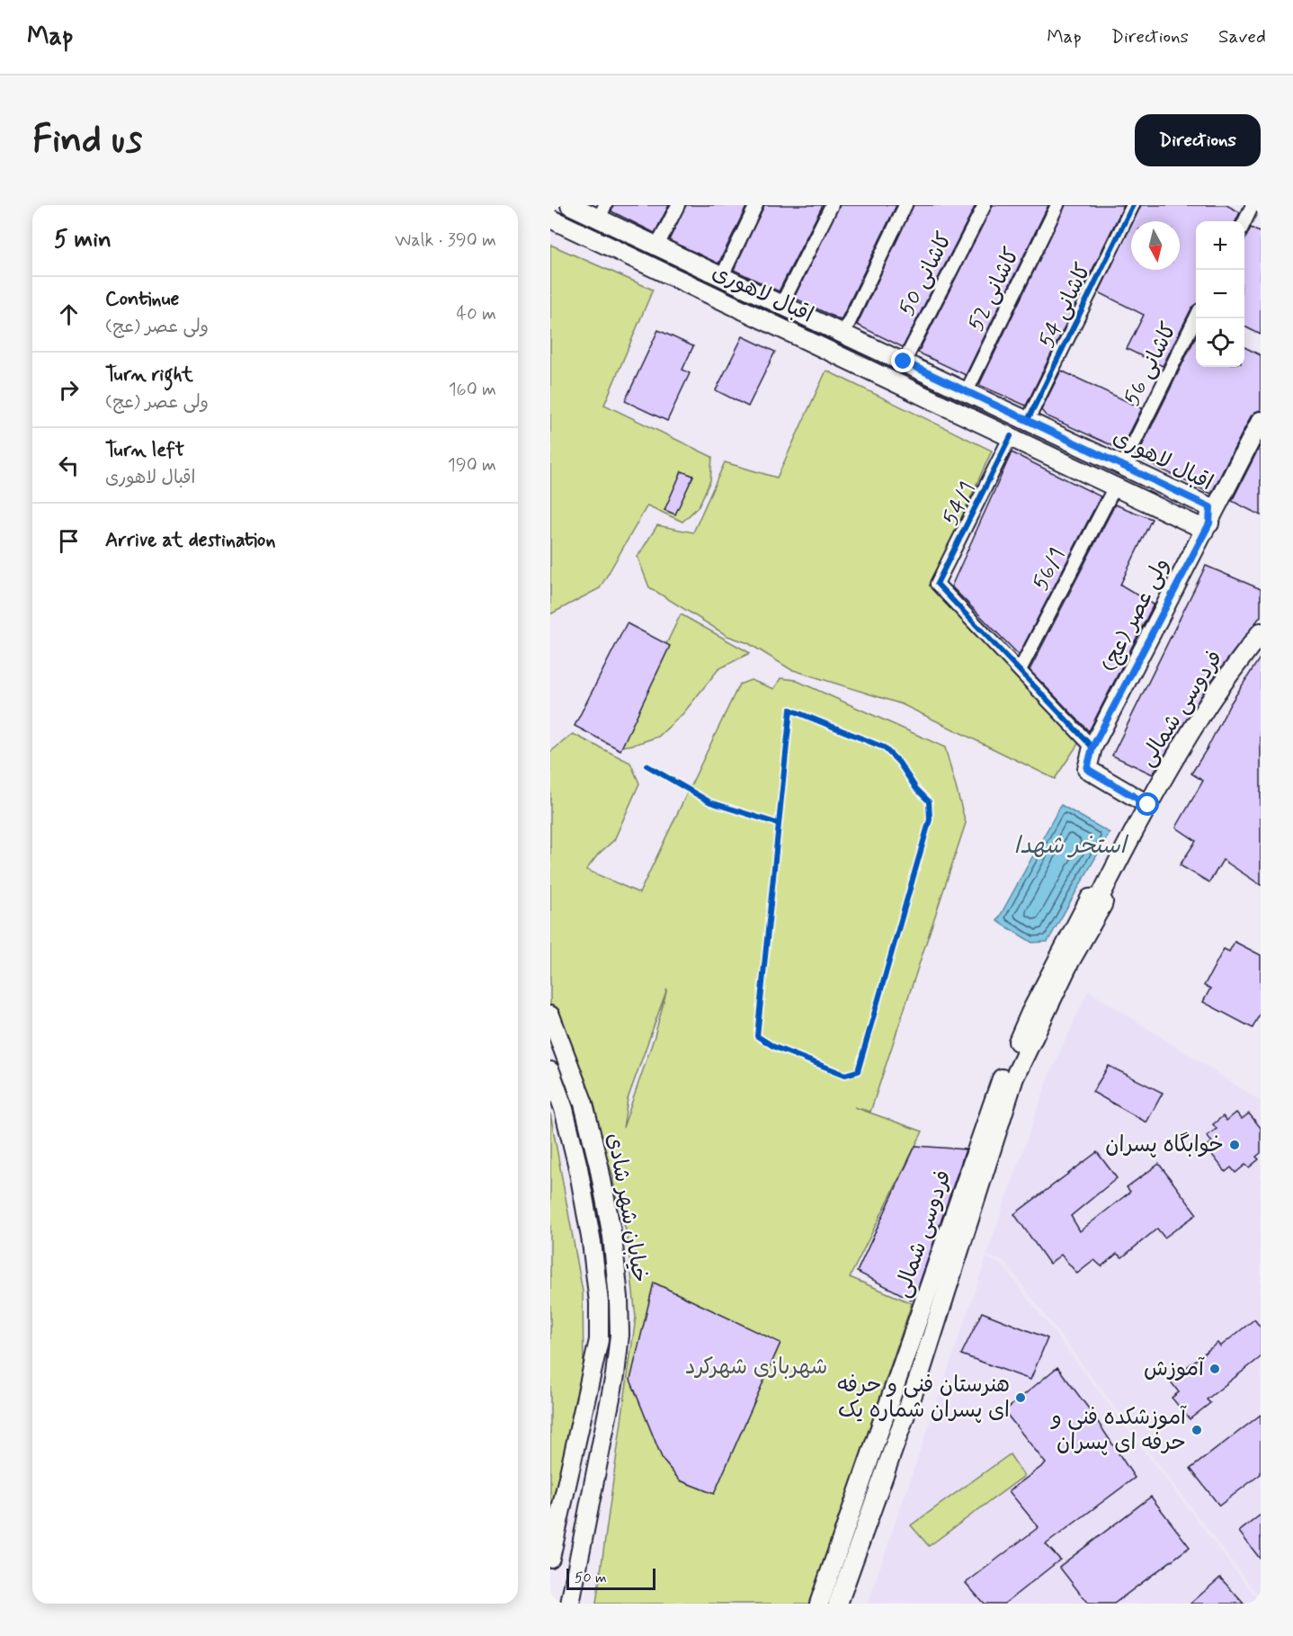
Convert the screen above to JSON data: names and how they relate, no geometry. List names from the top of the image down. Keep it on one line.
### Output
{"streets":{"main road":["اقبال لاهوری","ولی عصر (عج)","فردوسی شمالی","خیابان شهر شادی"],"street":["کاشانی 50","کاشانی 52","کاشانی 54","کاشانی 56","54/1","56/1"]},"crossings":[["کاشانی 50","اقبال لاهوری"],["کاشانی 52","اقبال لاهوری"],["اقبال لاهوری","کاشانی 54"],["اقبال لاهوری","کاشانی 56"],["اقبال لاهوری","54/1"],["اقبال لاهوری","56/1"],["اقبال لاهوری","ولی عصر (عج)"],["54/1","56/1"],["ولی عصر (عج)","فردوسی شمالی"]],"water":["استخر شهدا"],"parks":["شهربازی شهرکرد"],"places":["خوابگاه پسران","آموزش","هنرستان فنی و حرفه ای پسران شماره یک","آموزشکده فنی و حرفه ای پسران"],"scale_bar":"50 m","north":"bottom","page":{"header":"Map","nav":["Map","Directions","Saved"],"buttons":"Directions","title":"Find us","heading":["5 min","Walk · 390 m"],"map_buttons":["+","−"],"list":[["Continue","ولی عصر (عج)","40 m"],["Turn right","ولی عصر (عج)","160 m"],["Turn left","اقبال لاهوری","190 m"],"Arrive at destination"],"scale":"50 m"}}
